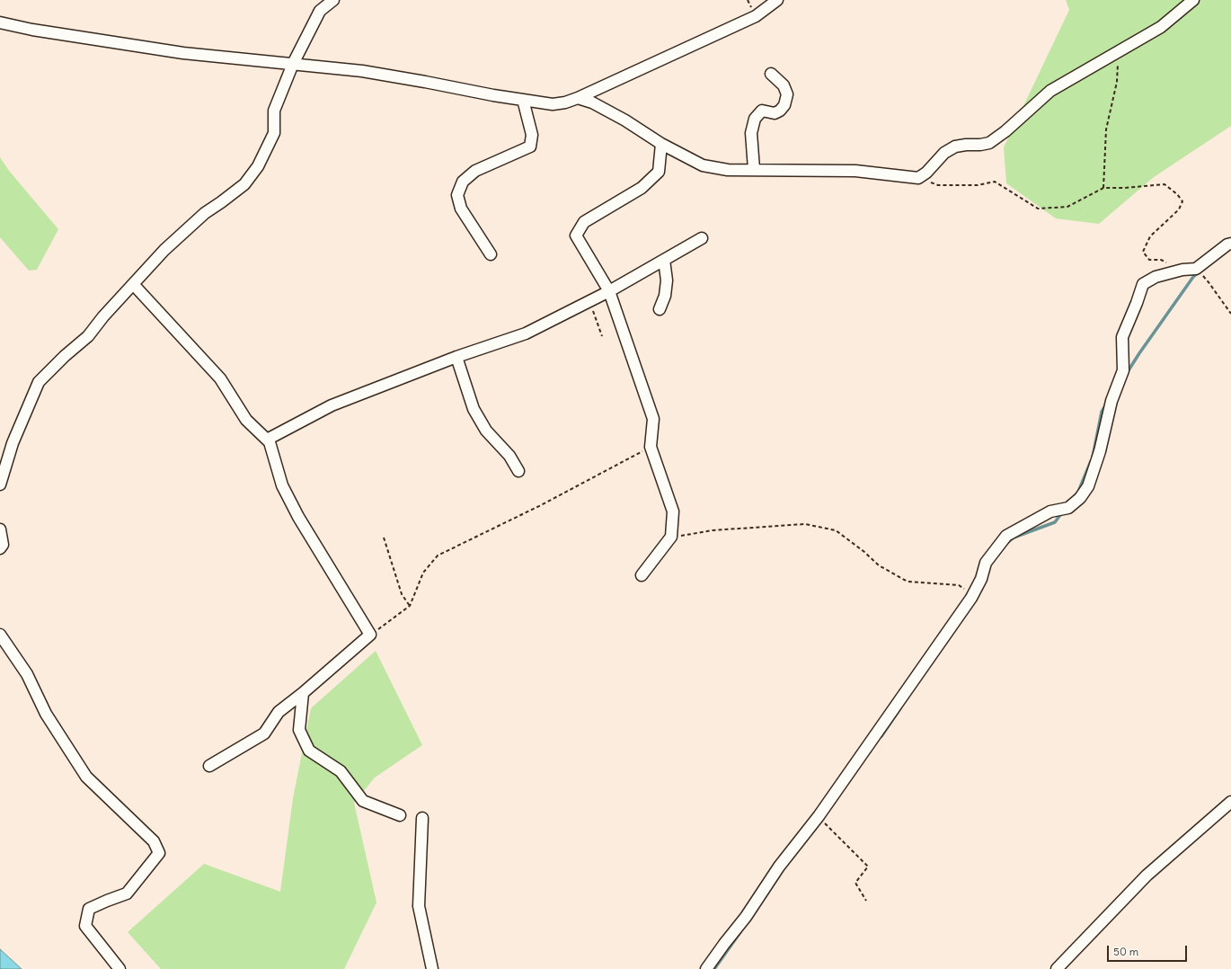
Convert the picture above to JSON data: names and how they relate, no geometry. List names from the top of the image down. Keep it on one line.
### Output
{"scale_bar":"50 m"}
